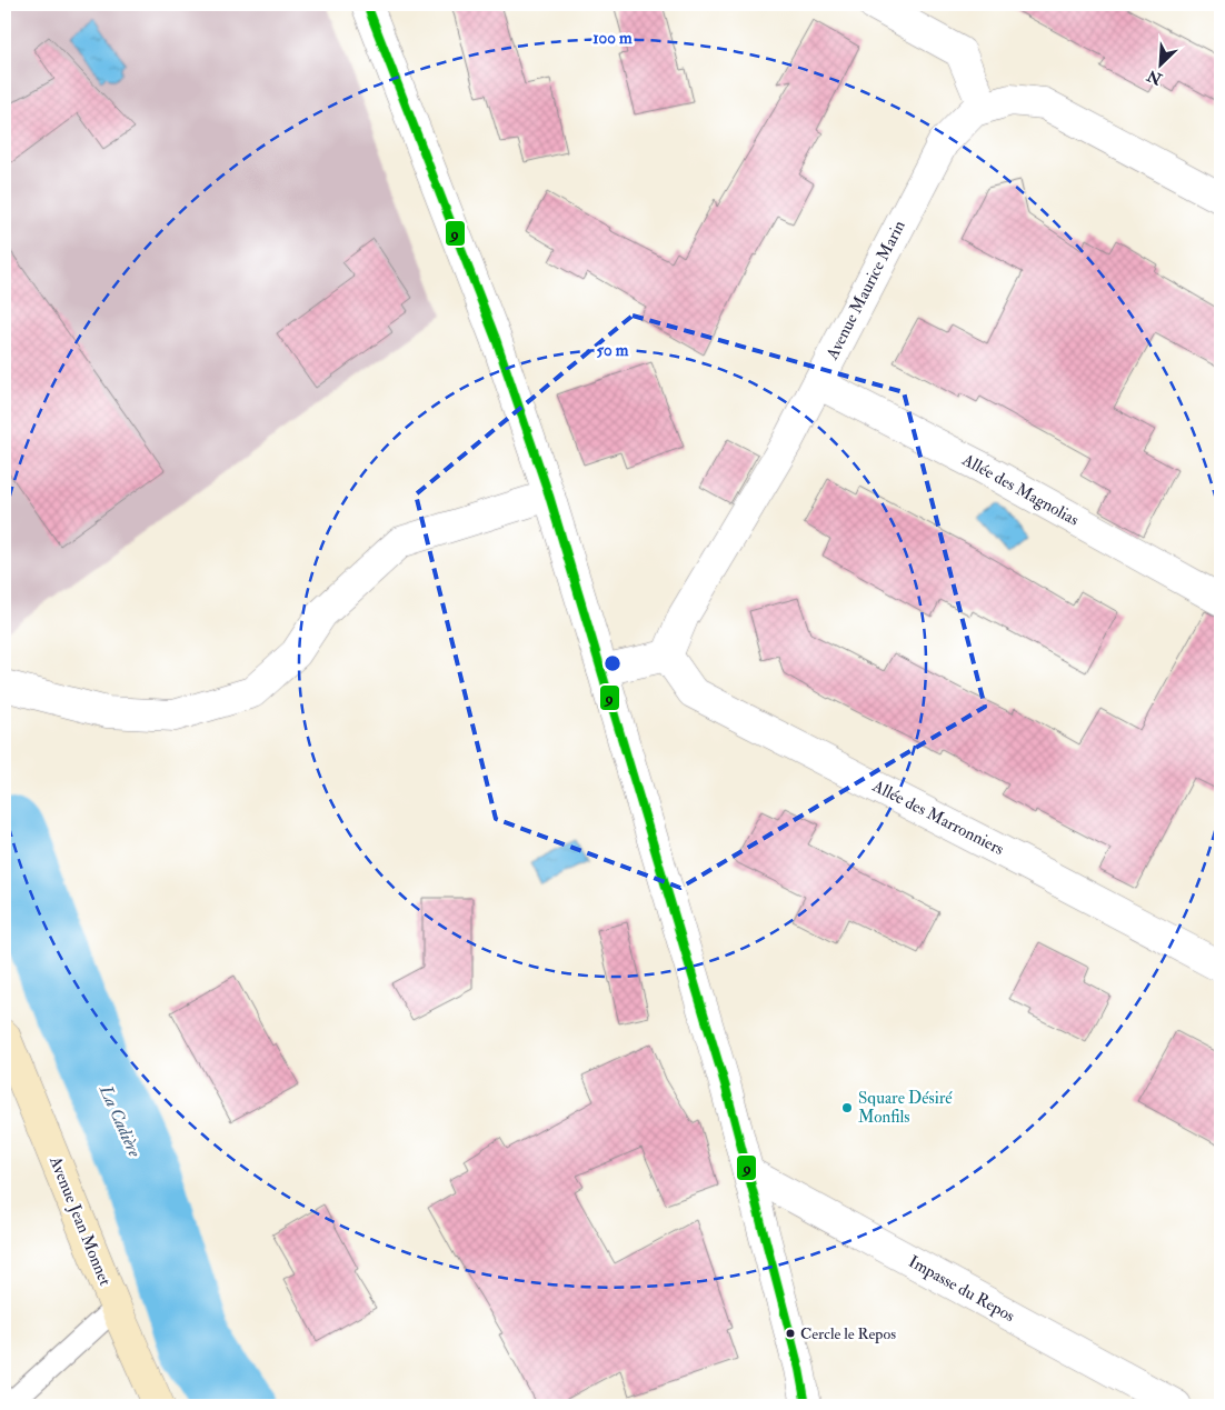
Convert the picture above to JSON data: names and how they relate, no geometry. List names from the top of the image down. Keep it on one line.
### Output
{"streets":{"street":["Avenue Maurice Marin","Allée des Magnolias","Allée des Marronniers","Avenue Jean Monnet","Impasse du Repos"]},"crossings":[["Avenue Maurice Marin","Allée des Magnolias"],["Avenue Maurice Marin","Allée des Marronniers"]],"water":["La Cadière"],"places":["Square Désiré Monfils","Cercle le Repos"],"lines":["transit line 9"],"north":"bottom left","rings":["100 m","50 m"]}
